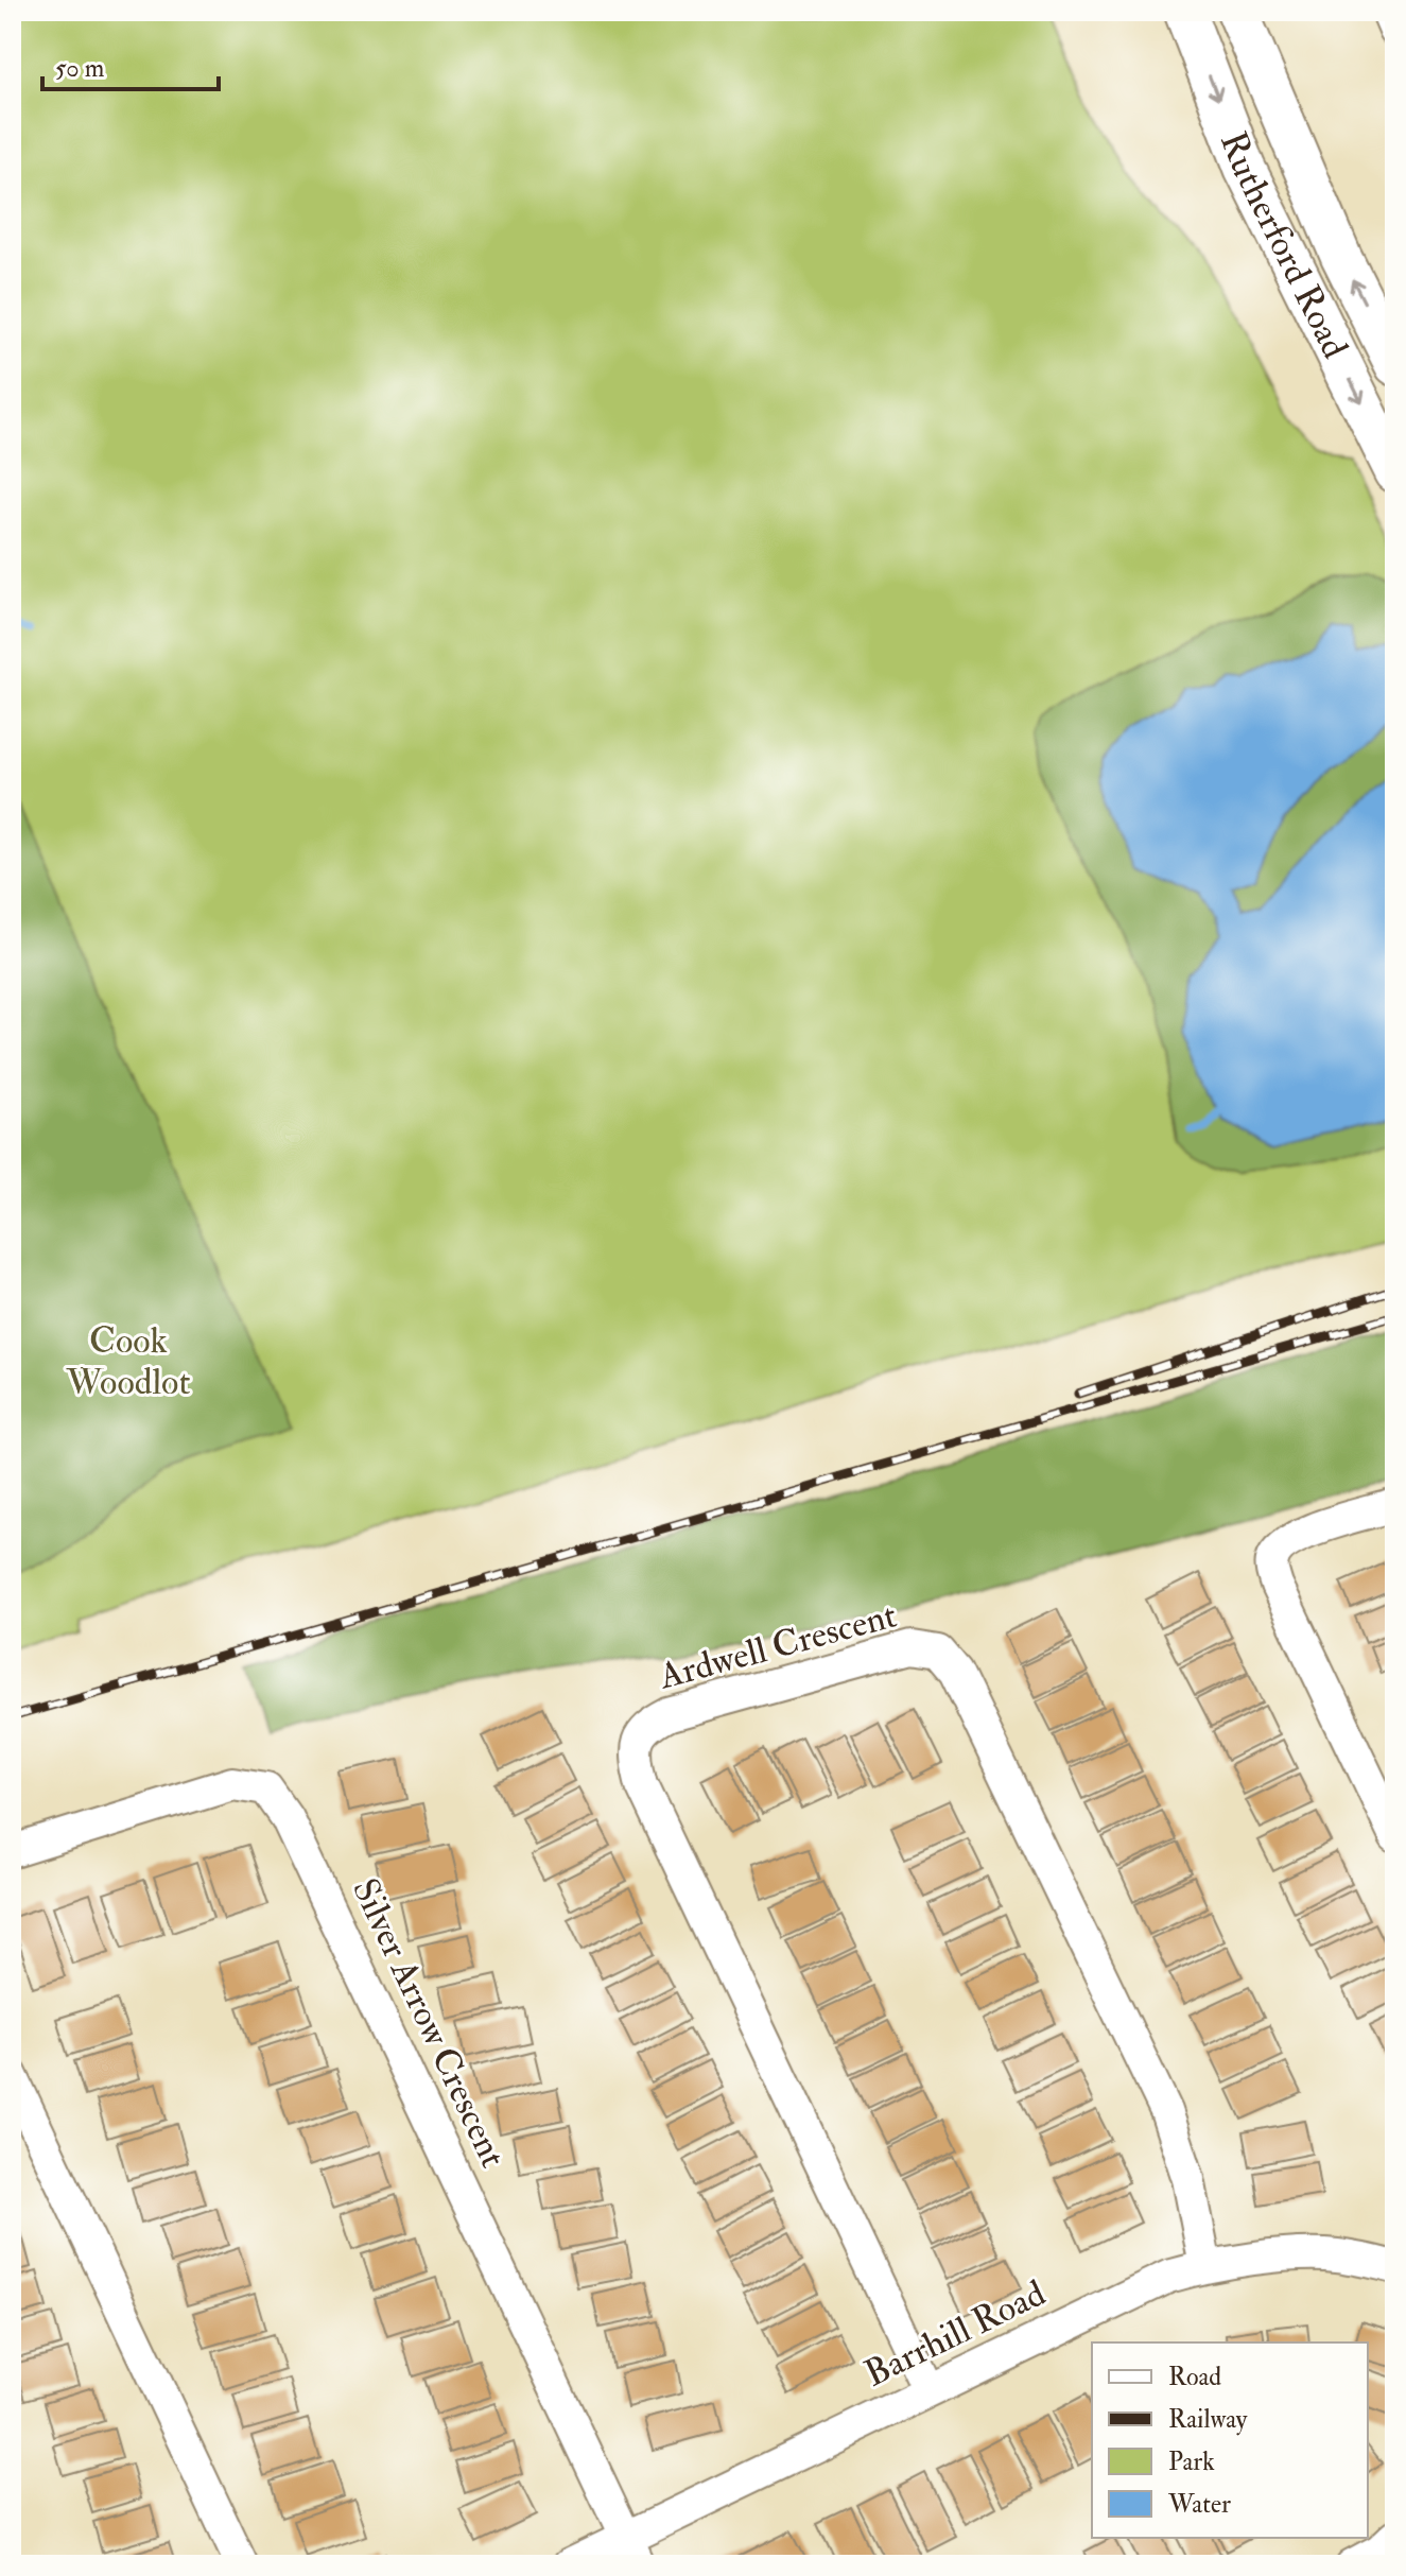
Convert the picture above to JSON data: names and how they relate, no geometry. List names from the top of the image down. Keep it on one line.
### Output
{"streets":{"main road":["Rutherford Road"],"street":["Ardwell Crescent","Silver Arrow Crescent","Barrhill Road"]},"crossings":[["Ardwell Crescent","Barrhill Road"],["Silver Arrow Crescent","Barrhill Road"]],"parks":["Cook Woodlot"],"legend":["Road","Railway","Park","Water"],"scale_bar":"50 m"}
